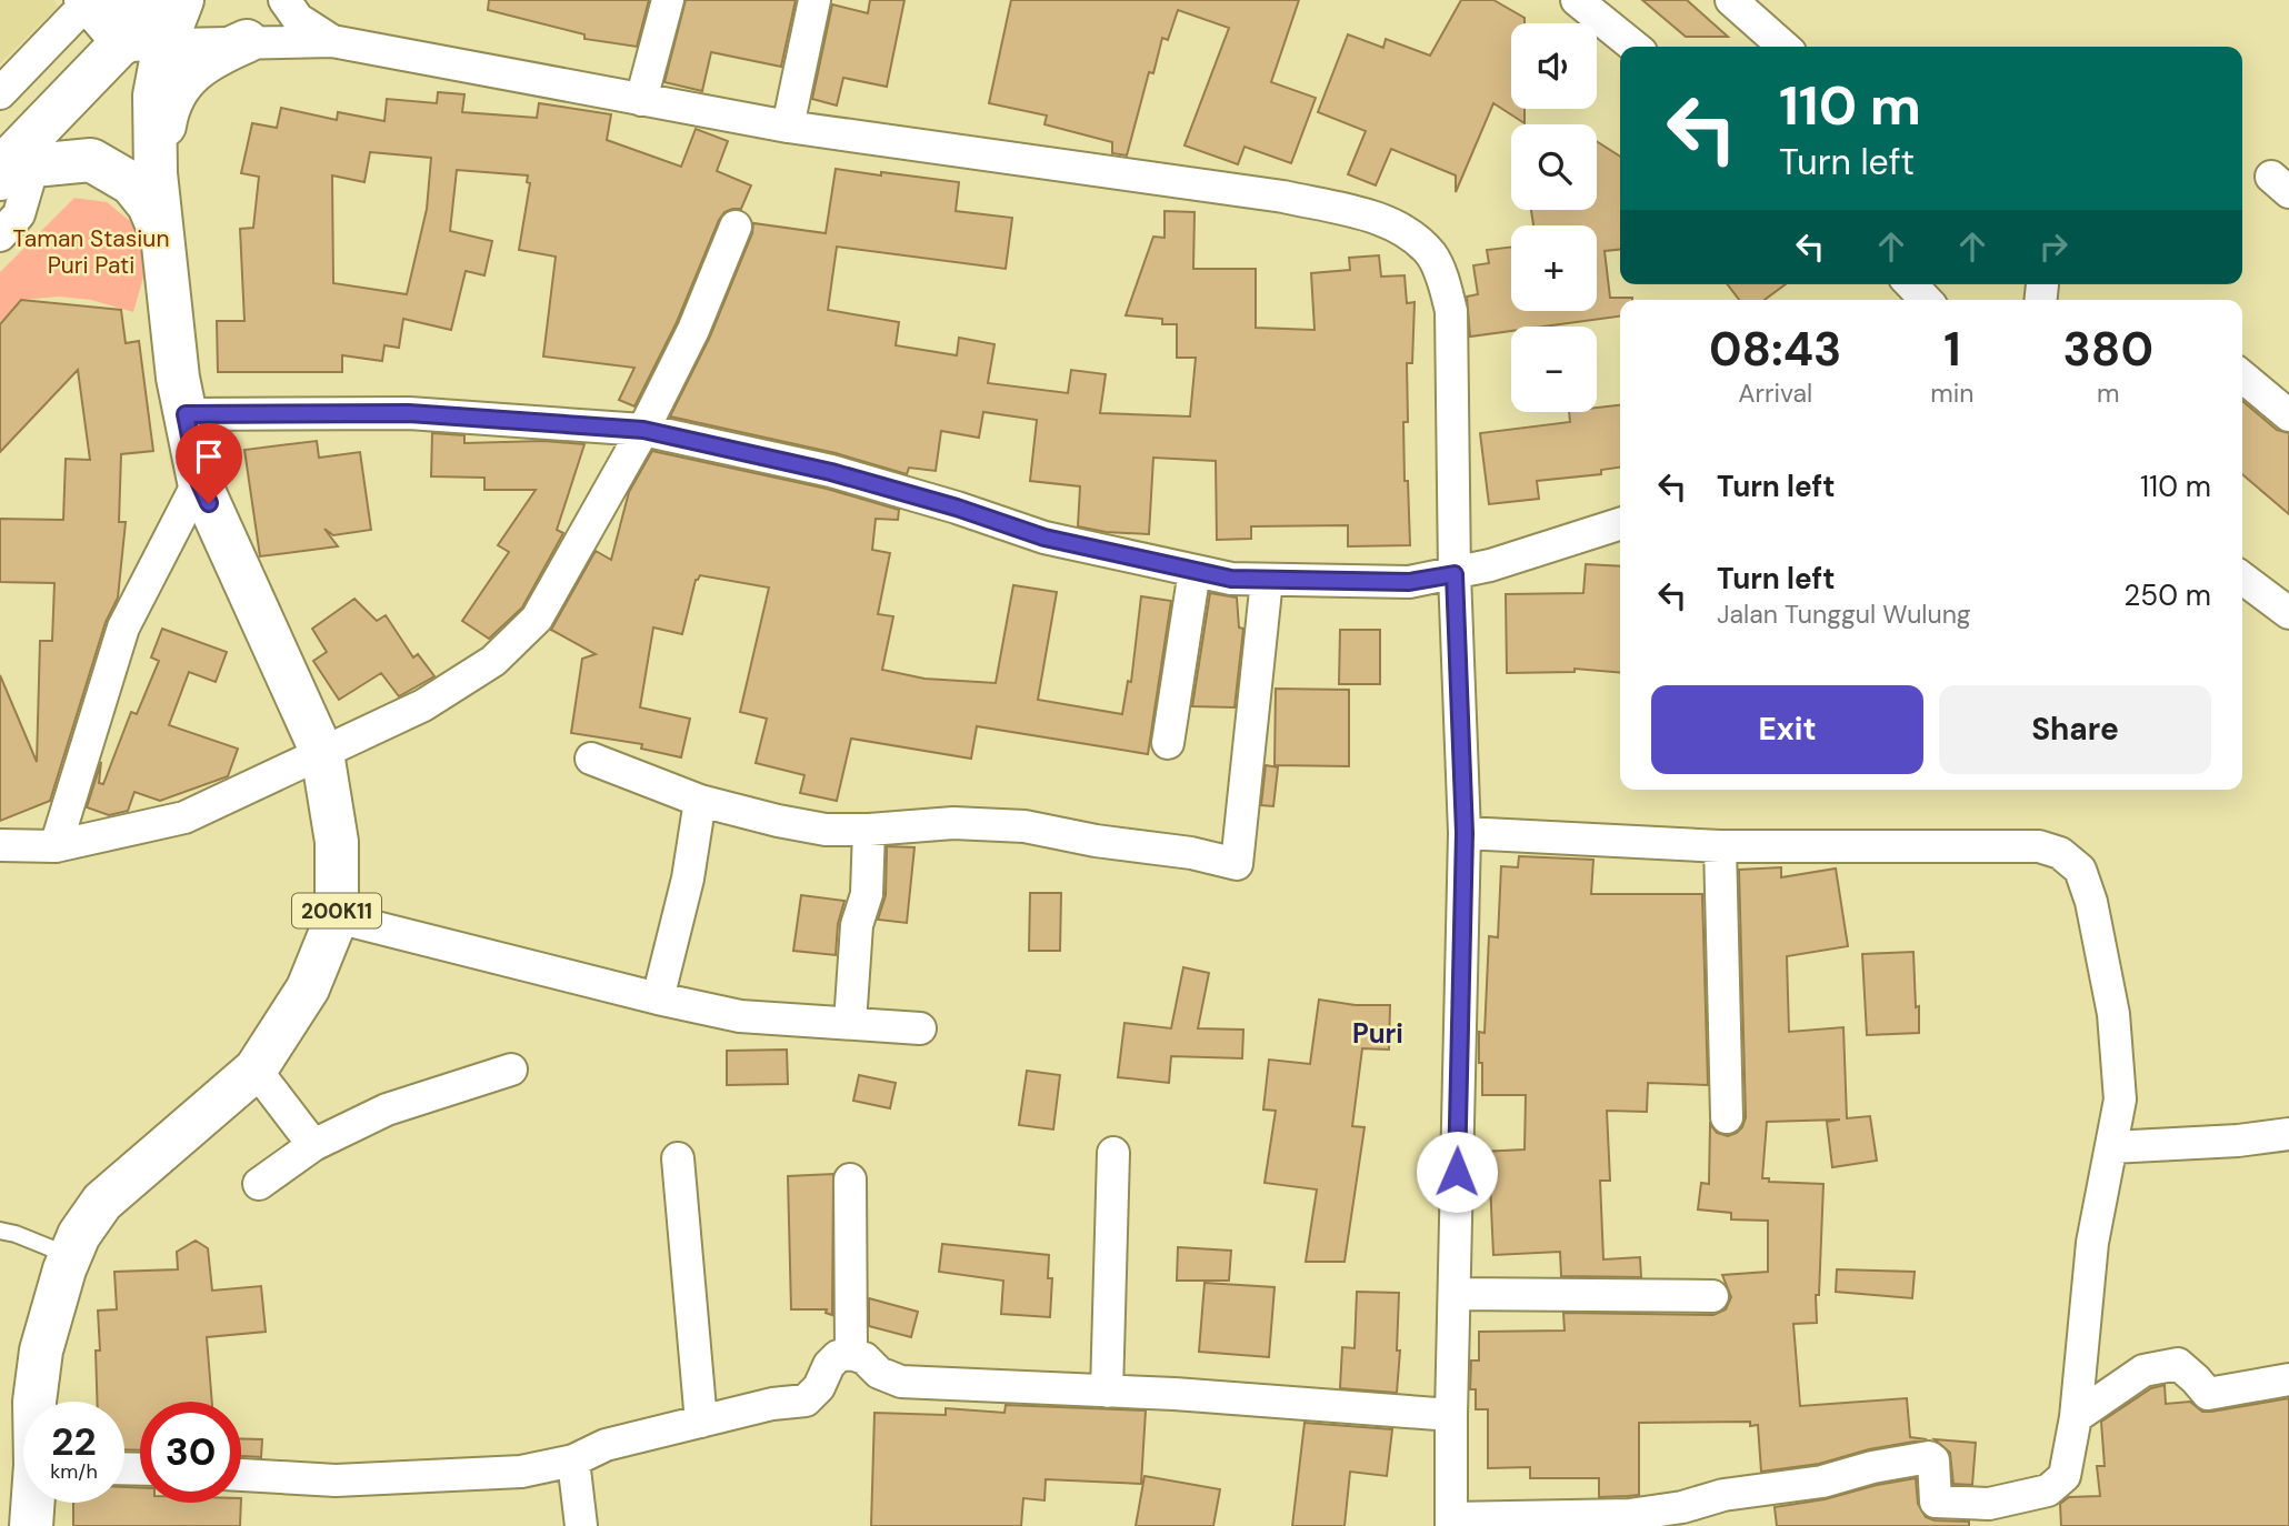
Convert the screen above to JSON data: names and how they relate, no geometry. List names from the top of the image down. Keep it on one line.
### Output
{"streets":{"main road":["200K11"]},"districts":["Puri"],"parks":["Taman Stasiun Puri Pati"],"page":{"map_buttons":["+","−"],"turn":["110 m","Turn left"],"eta":["08:43","Arrival","1","min","380","m"],"list":[{"name":"Turn left","value":"110 m"},{"name":"Turn left","note":"Jalan Tunggul Wulung","value":"250 m"}],"buttons":["Exit","Share"],"speed":"22 km/h","limit":"30"}}
